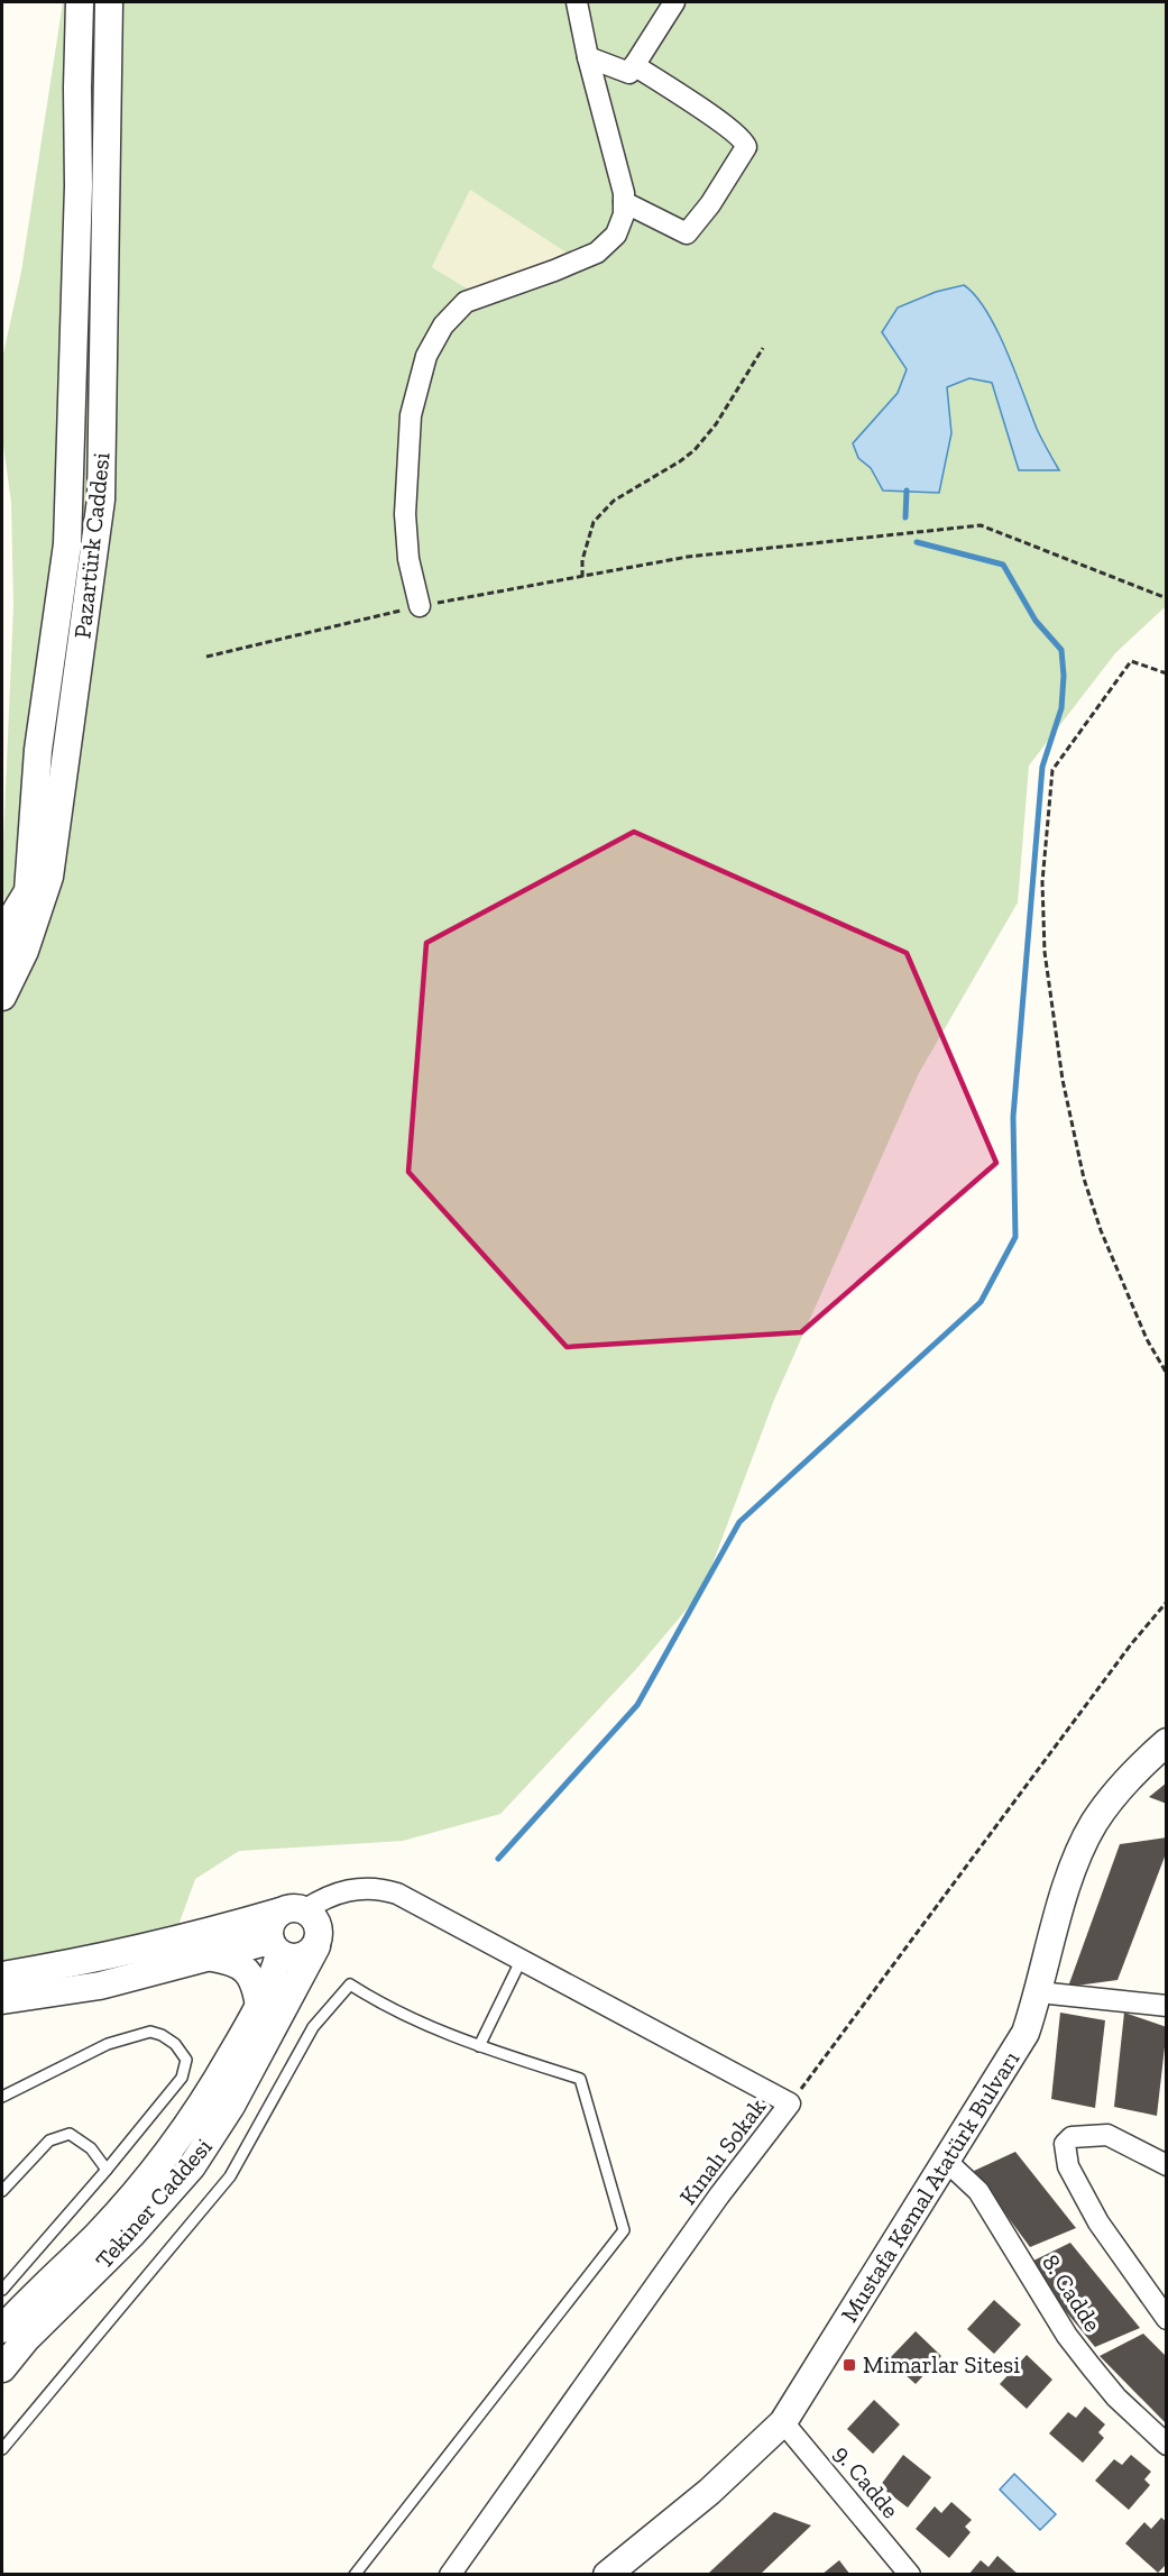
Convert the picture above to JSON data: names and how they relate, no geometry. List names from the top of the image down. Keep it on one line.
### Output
{"streets":{"street":["Pazartürk Caddesi","Kınalı Sokak","Mustafa Kemal Atatürk Bulvarı","Tekiner Caddesi","8. Cadde","9. Cadde"]},"crossings":[["Kınalı Sokak","Tekiner Caddesi"],["Mustafa Kemal Atatürk Bulvarı","8. Cadde"],["Mustafa Kemal Atatürk Bulvarı","9. Cadde"]],"places":{"transit":["Mimarlar Sitesi"]}}
